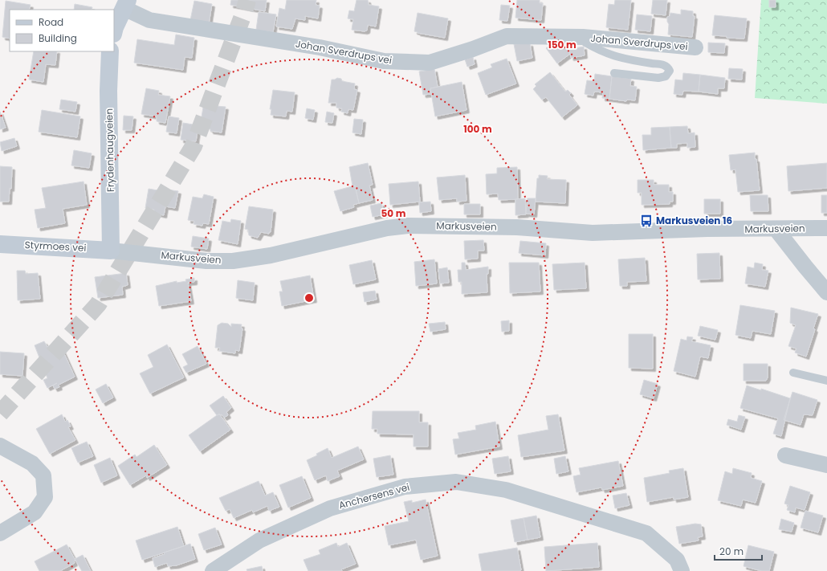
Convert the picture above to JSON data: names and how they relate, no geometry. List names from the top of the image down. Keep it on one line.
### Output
{"streets":{"main road":["Frydenhaugveien","Styrmoes vei"],"street":["Johan Sverdrups vei","Markusveien","Anchersens vei"]},"crossings":[["Frydenhaugveien","Markusveien"],["Frydenhaugveien","Styrmoes vei"],["Markusveien","Styrmoes vei"]],"places":{"bus stop":["Markusveien 16"]},"legend":["Road","Building"],"scale_bar":"20 m","rings":["150 m","100 m","50 m"]}
